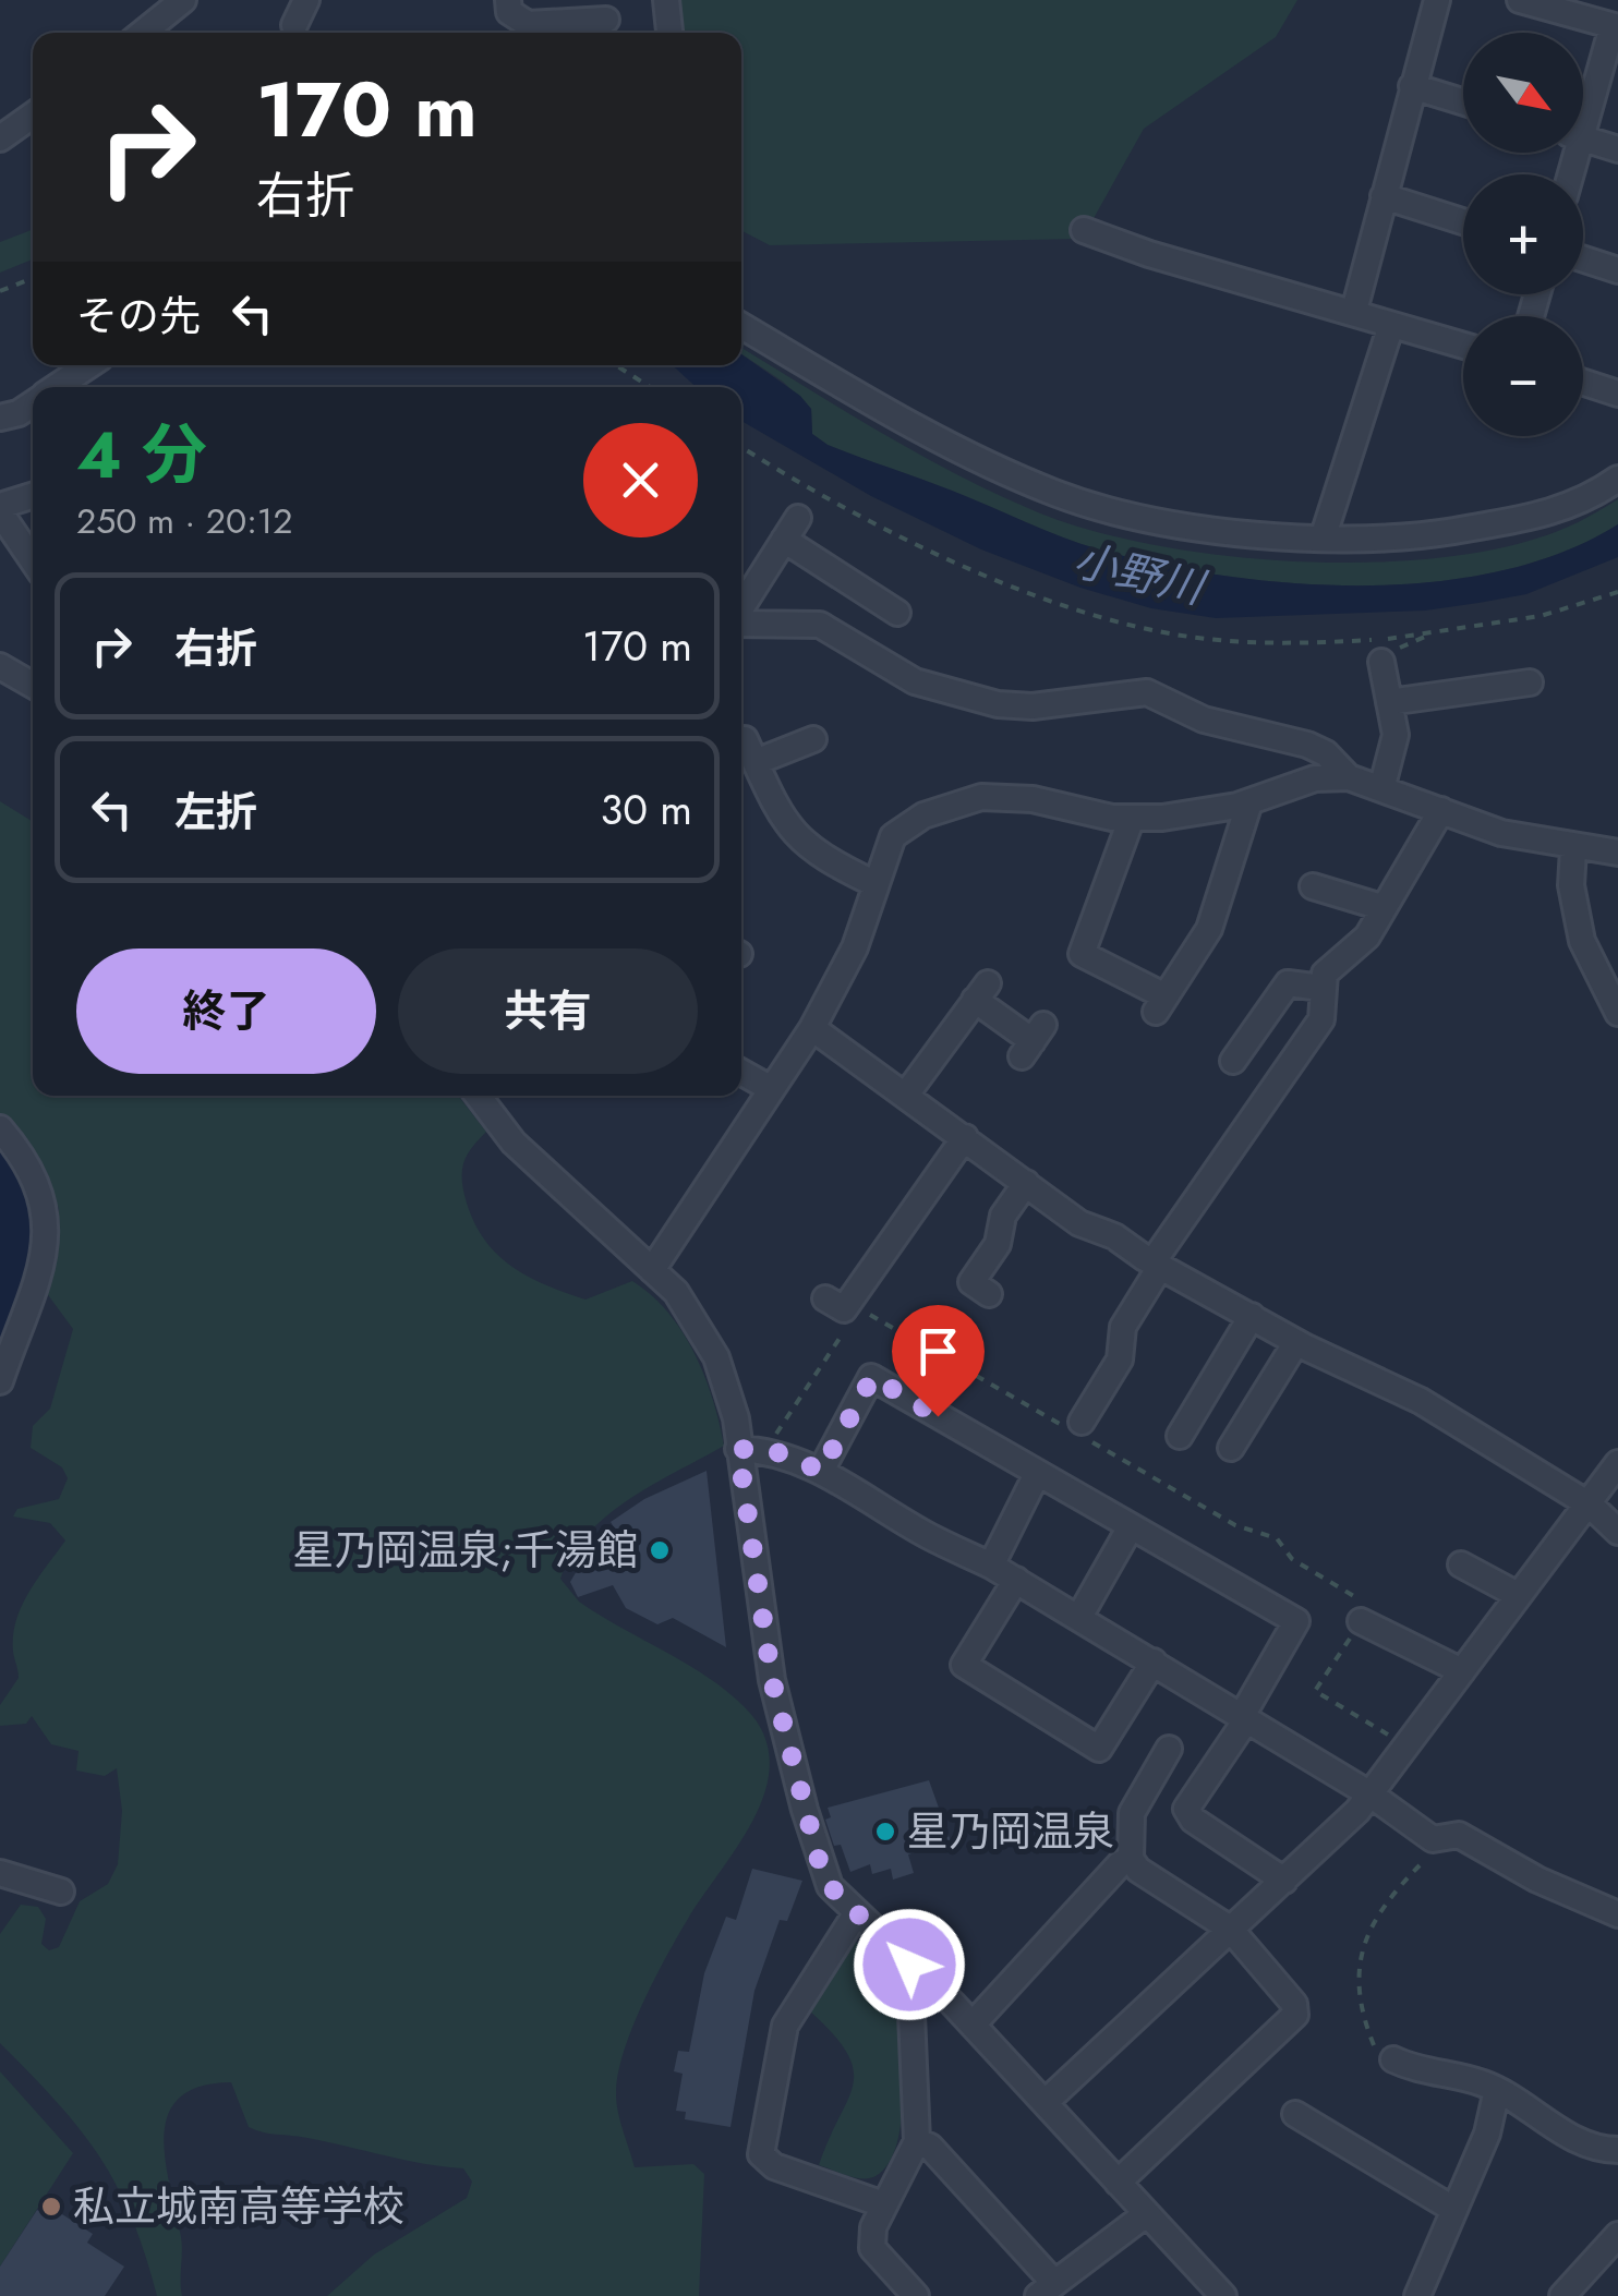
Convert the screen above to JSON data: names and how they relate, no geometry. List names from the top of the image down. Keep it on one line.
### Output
{"water":["小野川"],"places":["星乃岡温泉;千湯館","星乃岡温泉","私立城南高等学校"],"north":"bottom right","page":{"map_buttons":["+","−"],"turn":["170 m","右折"],"then":"その先","heading":["4 分","250 m · 20:12"],"list":[{"name":"右折","value":"170 m"},{"name":"左折","value":"30 m"}],"buttons":["終了","共有"]}}
